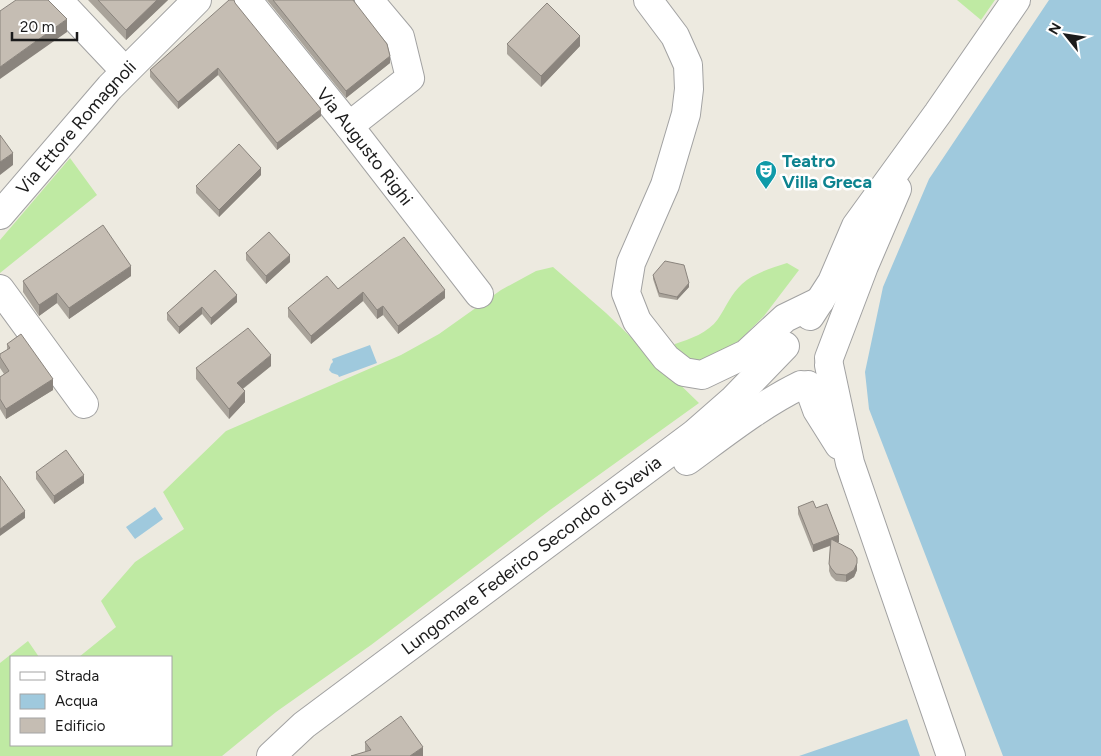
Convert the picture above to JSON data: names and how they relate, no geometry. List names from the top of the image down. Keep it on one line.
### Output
{"streets":{"street":["Via Ettore Romagnoli","Via Augusto Righi","Lungomare Federico Secondo di Svevia"]},"places":{"theatre":["Teatro Villa Greca"]},"legend":["Strada","Acqua","Edificio"],"scale_bar":"20 m","north":"top left"}
